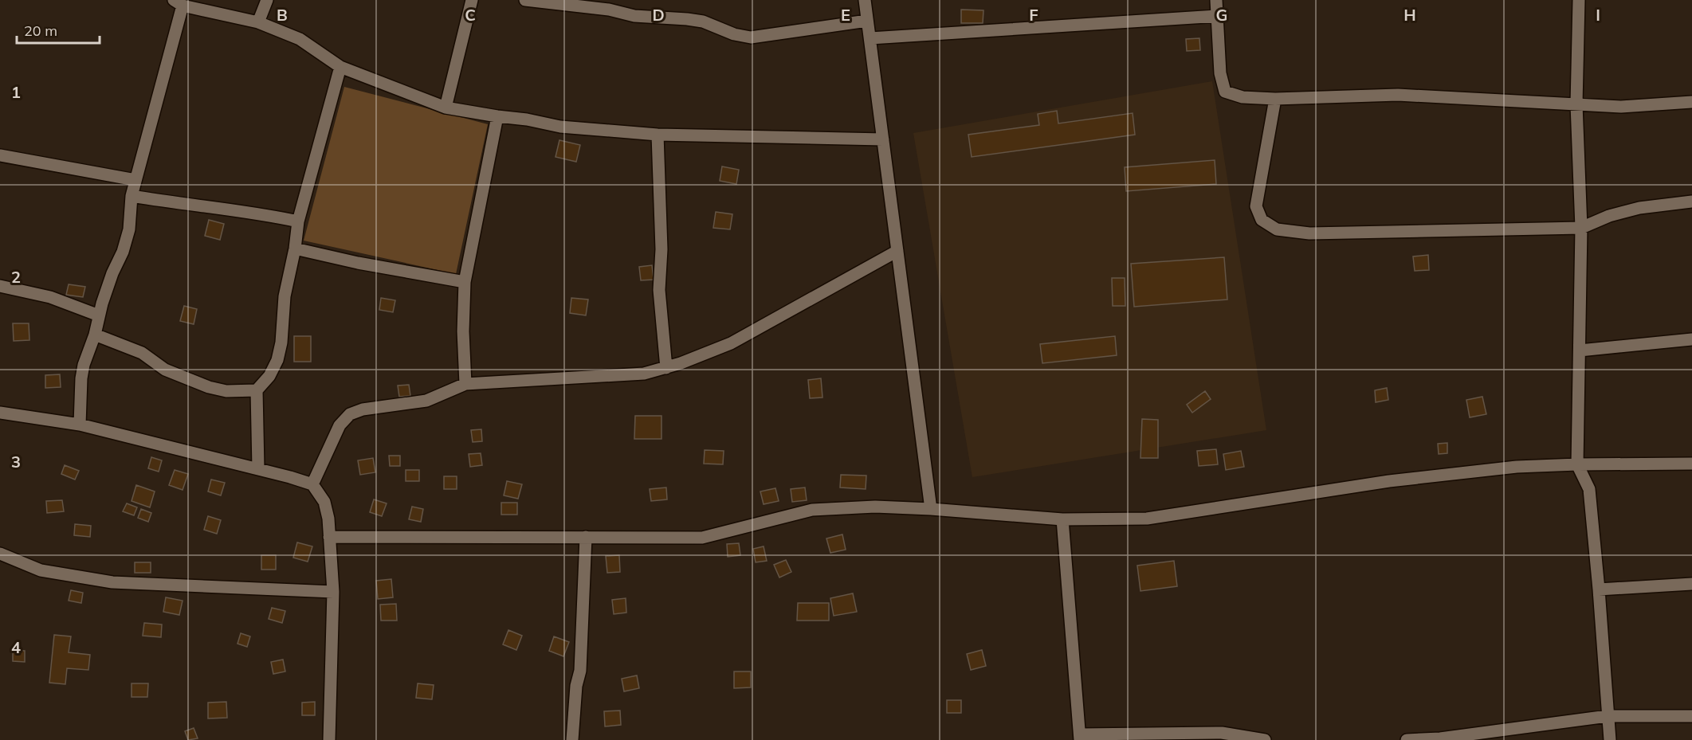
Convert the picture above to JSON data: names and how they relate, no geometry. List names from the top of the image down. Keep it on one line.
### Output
{"scale_bar":"20 m","grid":{"columns":["B","C","D","E","F","G","H","I"],"rows":["1","2","3","4"]}}
